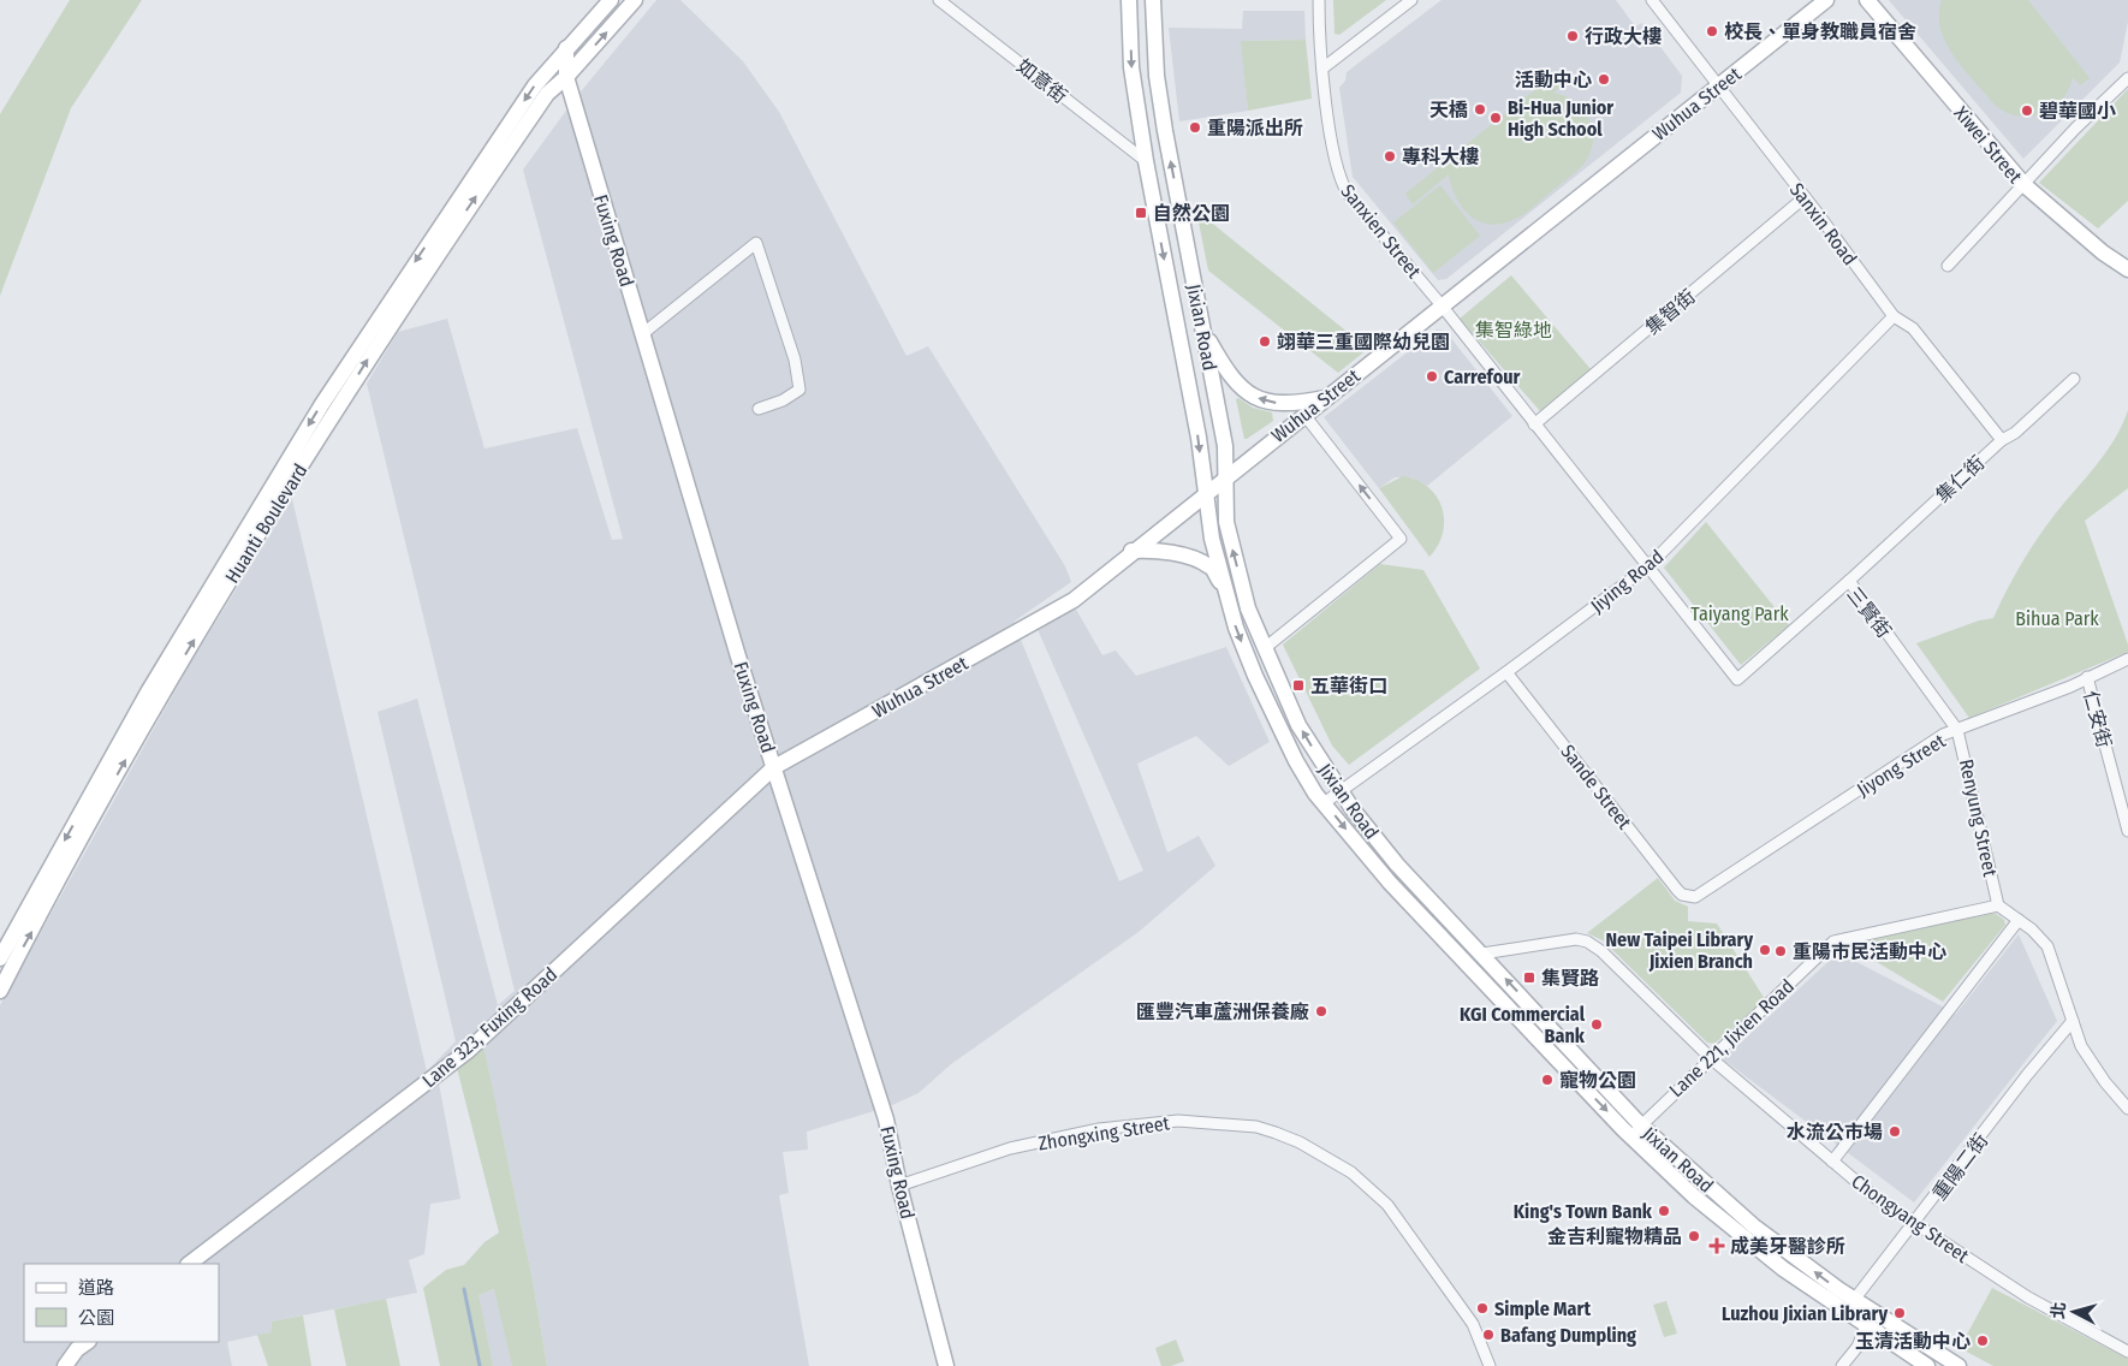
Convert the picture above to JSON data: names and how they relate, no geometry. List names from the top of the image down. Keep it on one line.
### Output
{"streets":{"street":["如意街","Wuhua Street","Xiwei Street","Sanxin Road","Sanxien Street","Fuxing Road","集智街","Jixian Road","集仁街","Huanti Boulevard","Jiying Road","三賢街","仁安街","Jiyong Street","Sande Street","Renyung Street","Lane 323, Fuxing Road","Lane 221, Jixien Road","Zhongxing Street","重陽二街","Chongyang Street"]},"crossings":[["如意街","Jixian Road"],["Wuhua Street","Sanxin Road"],["Wuhua Street","Sanxien Street"],["Wuhua Street","Fuxing Road"],["Wuhua Street","Jixian Road"],["Wuhua Street","Lane 323, Fuxing Road"],["Sanxin Road","集智街"],["Sanxin Road","集仁街"],["Sanxin Road","Jiying Road"],["Sanxien Street","集智街"],["Sanxien Street","三賢街"],["Fuxing Road","Huanti Boulevard"],["Fuxing Road","Lane 323, Fuxing Road"],["Fuxing Road","Zhongxing Street"],["集智街","三賢街"],["Jixian Road","Jiying Road"],["Jixian Road","Lane 221, Jixien Road"],["Jixian Road","重陽二街"],["Jixian Road","Chongyang Street"],["集仁街","三賢街"],["Jiying Road","三賢街"],["Jiying Road","Sande Street"],["三賢街","Jiyong Street"],["三賢街","Renyung Street"],["仁安街","Jiyong Street"],["Jiyong Street","Sande Street"],["Jiyong Street","Renyung Street"],["Renyung Street","Lane 221, Jixien Road"],["Lane 221, Jixien Road","Chongyang Street"],["重陽二街","Chongyang Street"]],"parks":["集智綠地","Taiyang Park","Bihua Park"],"places":{"other":["校長、單身教職員宿舍","行政大樓","活動中心","天橋","碧華國小","Bi-Hua Junior High School","重陽派出所","專科大樓","翊華三重國際幼兒園","Carrefour","New Taipei Library Jixien Branch","重陽市民活動中心","匯豐汽車蘆洲保養廠","KGI Commercial Bank","寵物公園","水流公市場","King's Town Bank","金吉利寵物精品","Simple Mart","Luzhou Jixian Library","Bafang Dumpling","玉清活動中心"],"transit":["自然公園","五華街口","集賢路"],"health":["成美牙醫診所"]},"legend":["道路","公園"],"north":"left"}
